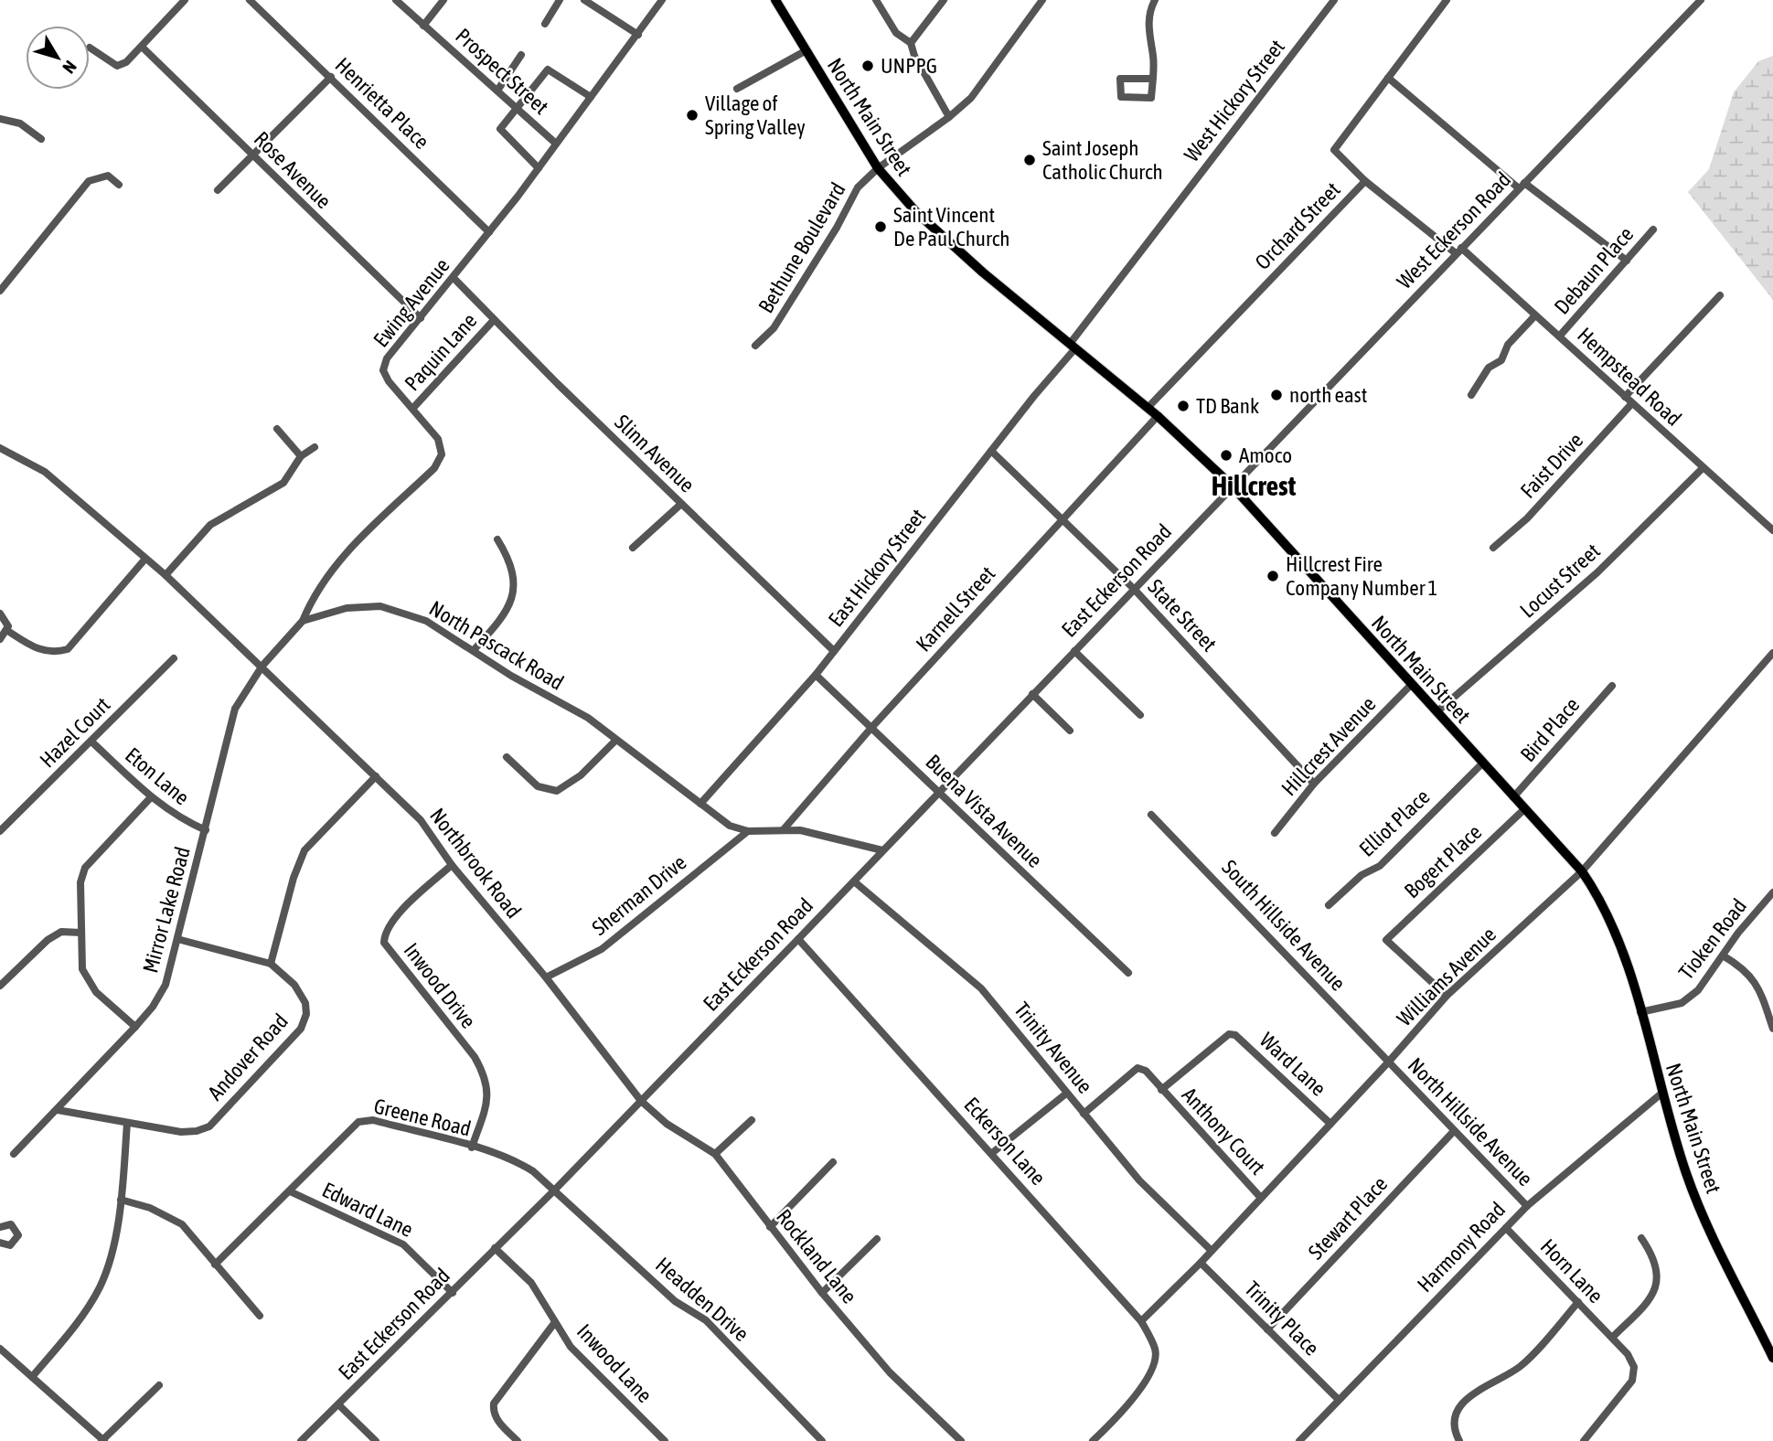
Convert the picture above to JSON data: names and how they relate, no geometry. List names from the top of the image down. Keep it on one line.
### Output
{"streets":{"main road":["North Main Street"],"street":["Prospect Street","West Hickory Street","Henrietta Place","Rose Avenue","Orchard Street","West Eckerson Road","Bethune Boulevard","Debaun Place","Ewing Avenue","Paquin Lane","Hempstead Road","Slinn Avenue","Faist Drive","East Hickory Street","East Eckerson Road","Locust Street","Karnell Street","State Street","North Pascack Road","Bird Place","Hazel Court","Hillcrest Avenue","Eton Lane","Buena Vista Avenue","Elliot Place","Bogert Place","Northbrook Road","Sherman Drive","Mirror Lake Road","South Hillside Avenue","Tioken Road","Williams Avenue","Inwood Drive","Trinity Avenue","Andover Road","Ward Lane","Greene Road","North Hillside Avenue","Anthony Court","Eckerson Lane","Edward Lane","Stewart Place","Harmony Road","Rockland Lane","Horn Lane","Headden Drive","Trinity Place","Inwood Lane"]},"crossings":[["Prospect Street","Ewing Avenue"],["West Hickory Street","North Main Street"],["West Hickory Street","East Hickory Street"],["Henrietta Place","Ewing Avenue"],["North Main Street","Orchard Street"],["North Main Street","West Eckerson Road"],["North Main Street","Bethune Boulevard"],["North Main Street","East Hickory Street"],["North Main Street","East Eckerson Road"],["North Main Street","Locust Street"],["North Main Street","Karnell Street"],["North Main Street","Bird Place"],["North Main Street","Hillcrest Avenue"],["North Main Street","Elliot Place"],["North Main Street","Bogert Place"],["North Main Street","Tioken Road"],["North Main Street","Williams Avenue"],["North Main Street","Harmony Road"],["Rose Avenue","Ewing Avenue"],["Orchard Street","Hempstead Road"],["West Eckerson Road","Hempstead Road"],["West Eckerson Road","East Eckerson Road"],["Debaun Place","Hempstead Road"],["Ewing Avenue","Paquin Lane"],["Ewing Avenue","Slinn Avenue"],["Ewing Avenue","North Pascack Road"],["Paquin Lane","Slinn Avenue"],["Hempstead Road","Faist Drive"],["Hempstead Road","Locust Street"],["Slinn Avenue","East Hickory Street"],["East Hickory Street","State Street"],["East Hickory Street","North Pascack Road"],["East Hickory Street","Buena Vista Avenue"],["East Eckerson Road","State Street"],["East Eckerson Road","North Pascack Road"],["East Eckerson Road","Buena Vista Avenue"],["East Eckerson Road","Northbrook Road"],["East Eckerson Road","Trinity Avenue"],["East Eckerson Road","Greene Road"],["East Eckerson Road","Eckerson Lane"],["East Eckerson Road","Edward Lane"],["East Eckerson Road","Rockland Lane"],["East Eckerson Road","Headden Drive"],["East Eckerson Road","Inwood Lane"],["Karnell Street","State Street"],["Karnell Street","North Pascack Road"],["Karnell Street","Buena Vista Avenue"],["State Street","Hillcrest Avenue"],["North Pascack Road","Sherman Drive"],["Hazel Court","Eton Lane"],["Eton Lane","Mirror Lake Road"],["Bogert Place","Williams Avenue"],["Northbrook Road","Sherman Drive"],["Northbrook Road","Mirror Lake Road"],["Northbrook Road","Inwood Drive"],["Northbrook Road","Rockland Lane"],["Mirror Lake Road","Andover Road"],["South Hillside Avenue","Williams Avenue"],["South Hillside Avenue","North Hillside Avenue"],["Williams Avenue","Trinity Avenue"],["Williams Avenue","Ward Lane"],["Williams Avenue","North Hillside Avenue"],["Williams Avenue","Anthony Court"],["Williams Avenue","Eckerson Lane"],["Williams Avenue","Trinity Place"],["Inwood Drive","Greene Road"],["Ward Lane","Anthony Court"],["Greene Road","Edward Lane"],["Greene Road","Headden Drive"],["North Hillside Avenue","Stewart Place"],["North Hillside Avenue","Harmony Road"],["Stewart Place","Trinity Place"],["Harmony Road","Horn Lane"],["Harmony Road","Trinity Place"]],"districts":["Hillcrest"],"places":["UNPPG","Village of Spring Valley","Saint Joseph Catholic Church","Saint Vincent De Paul Church","north east","TD Bank","Amoco","Hillcrest Fire Company Number 1"],"north":"bottom right"}
